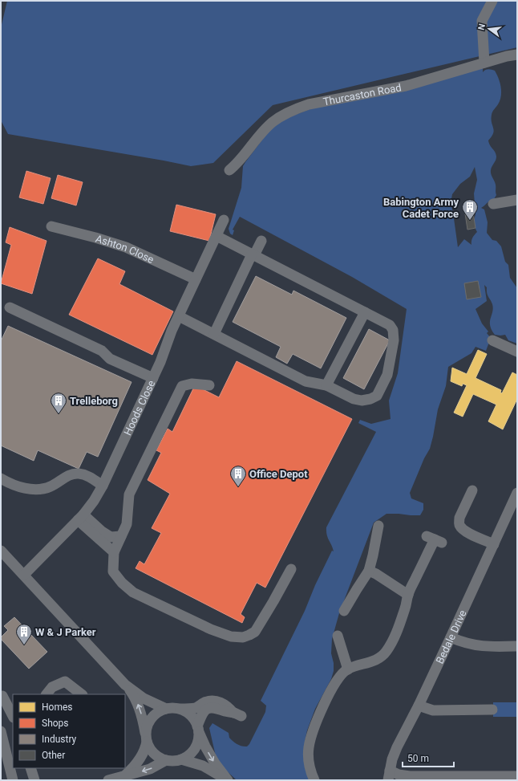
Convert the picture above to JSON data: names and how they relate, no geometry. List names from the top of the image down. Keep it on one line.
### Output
{"streets":{"street":["Thurcaston Road","Ashton Close","Hoods Close","Bedale Drive"]},"crossings":[["Ashton Close","Hoods Close"]],"places":{"building":["Babington Army Cadet Force","Trelleborg","Office Depot","W & J Parker"]},"legend":["Homes","Shops","Industry","Other"],"scale_bar":"50 m","north":"left"}
